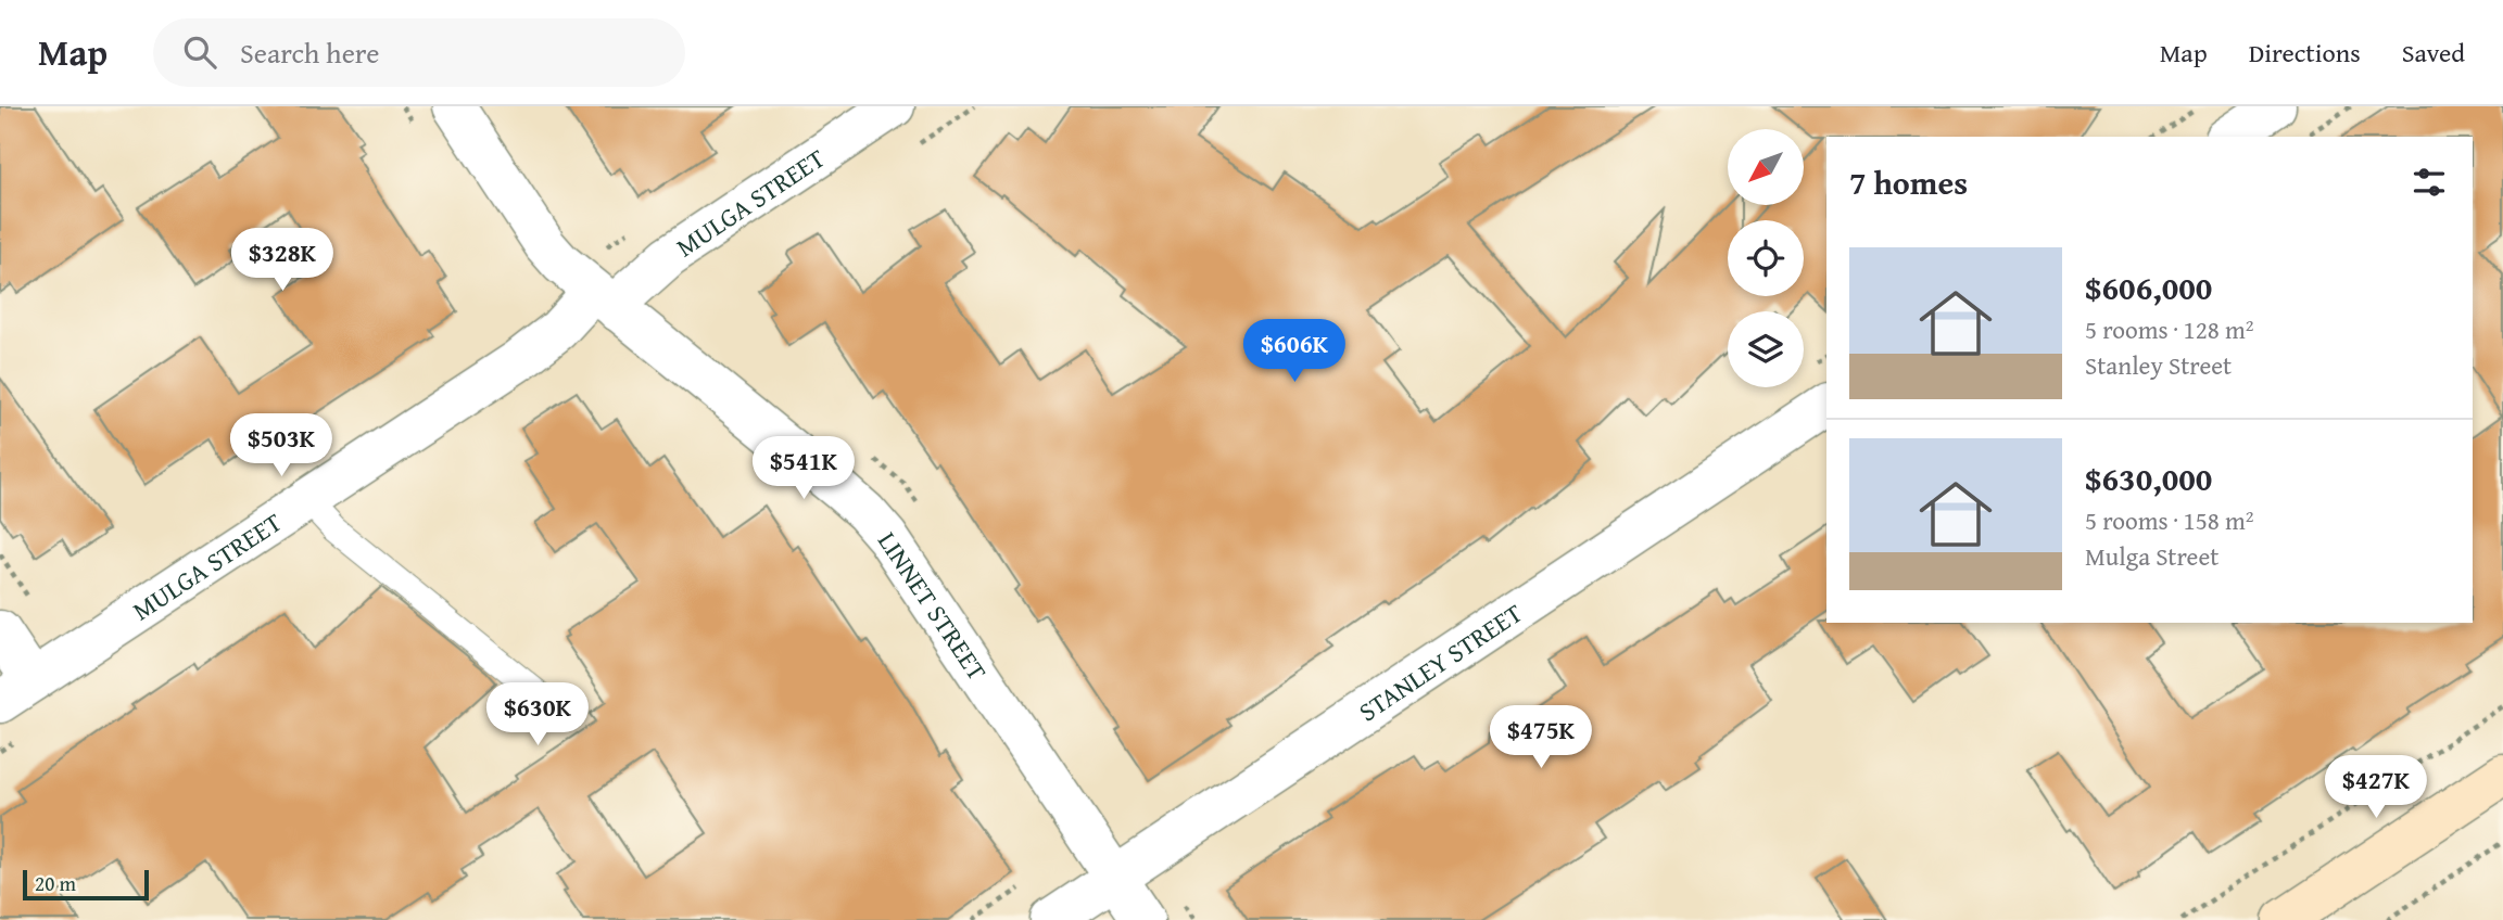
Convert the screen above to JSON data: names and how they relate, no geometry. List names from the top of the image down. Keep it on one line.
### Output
{"streets":{"street":["MULGA STREET","LINNET STREET","STANLEY STREET"]},"crossings":[["MULGA STREET","LINNET STREET"],["LINNET STREET","STANLEY STREET"]],"scale_bar":"20 m","north":"bottom left","page":{"header":"Map","search":"Search here","nav":["Map","Directions","Saved"],"heading":"7 homes","price":["$328K","$606K","$503K","$541K","$630K","$475K","$427K"],"list":[{"name":"$606,000","note":"5 rooms · 128 m² · Stanley Street"},{"name":"$630,000","note":"5 rooms · 158 m² · Mulga Street"}],"scale":"20 m"}}
